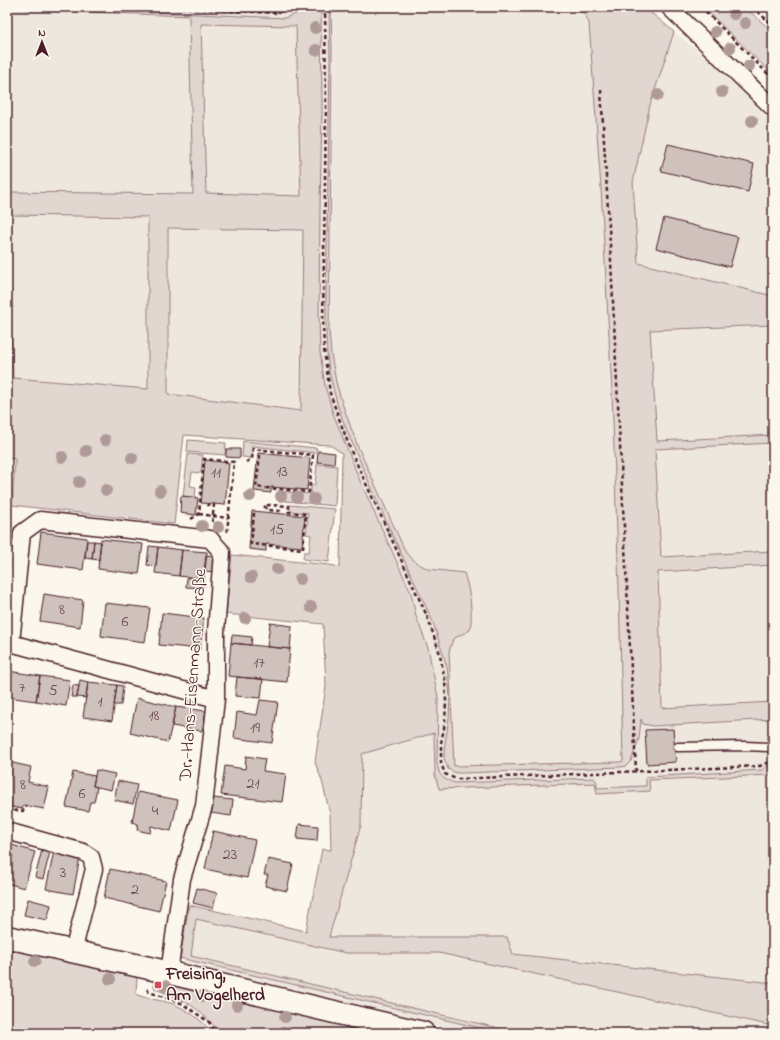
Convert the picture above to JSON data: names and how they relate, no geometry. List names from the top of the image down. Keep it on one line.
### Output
{"streets":{"street":["Dr.-Hans-Eisenmann-Straße"]},"places":{"transit":["Freising, Am Vogelherd"]},"house_numbers":["13","11","15","8","6","17","7","5","1","18","19","21","8","6","4","23","3","2"],"north":"top"}
